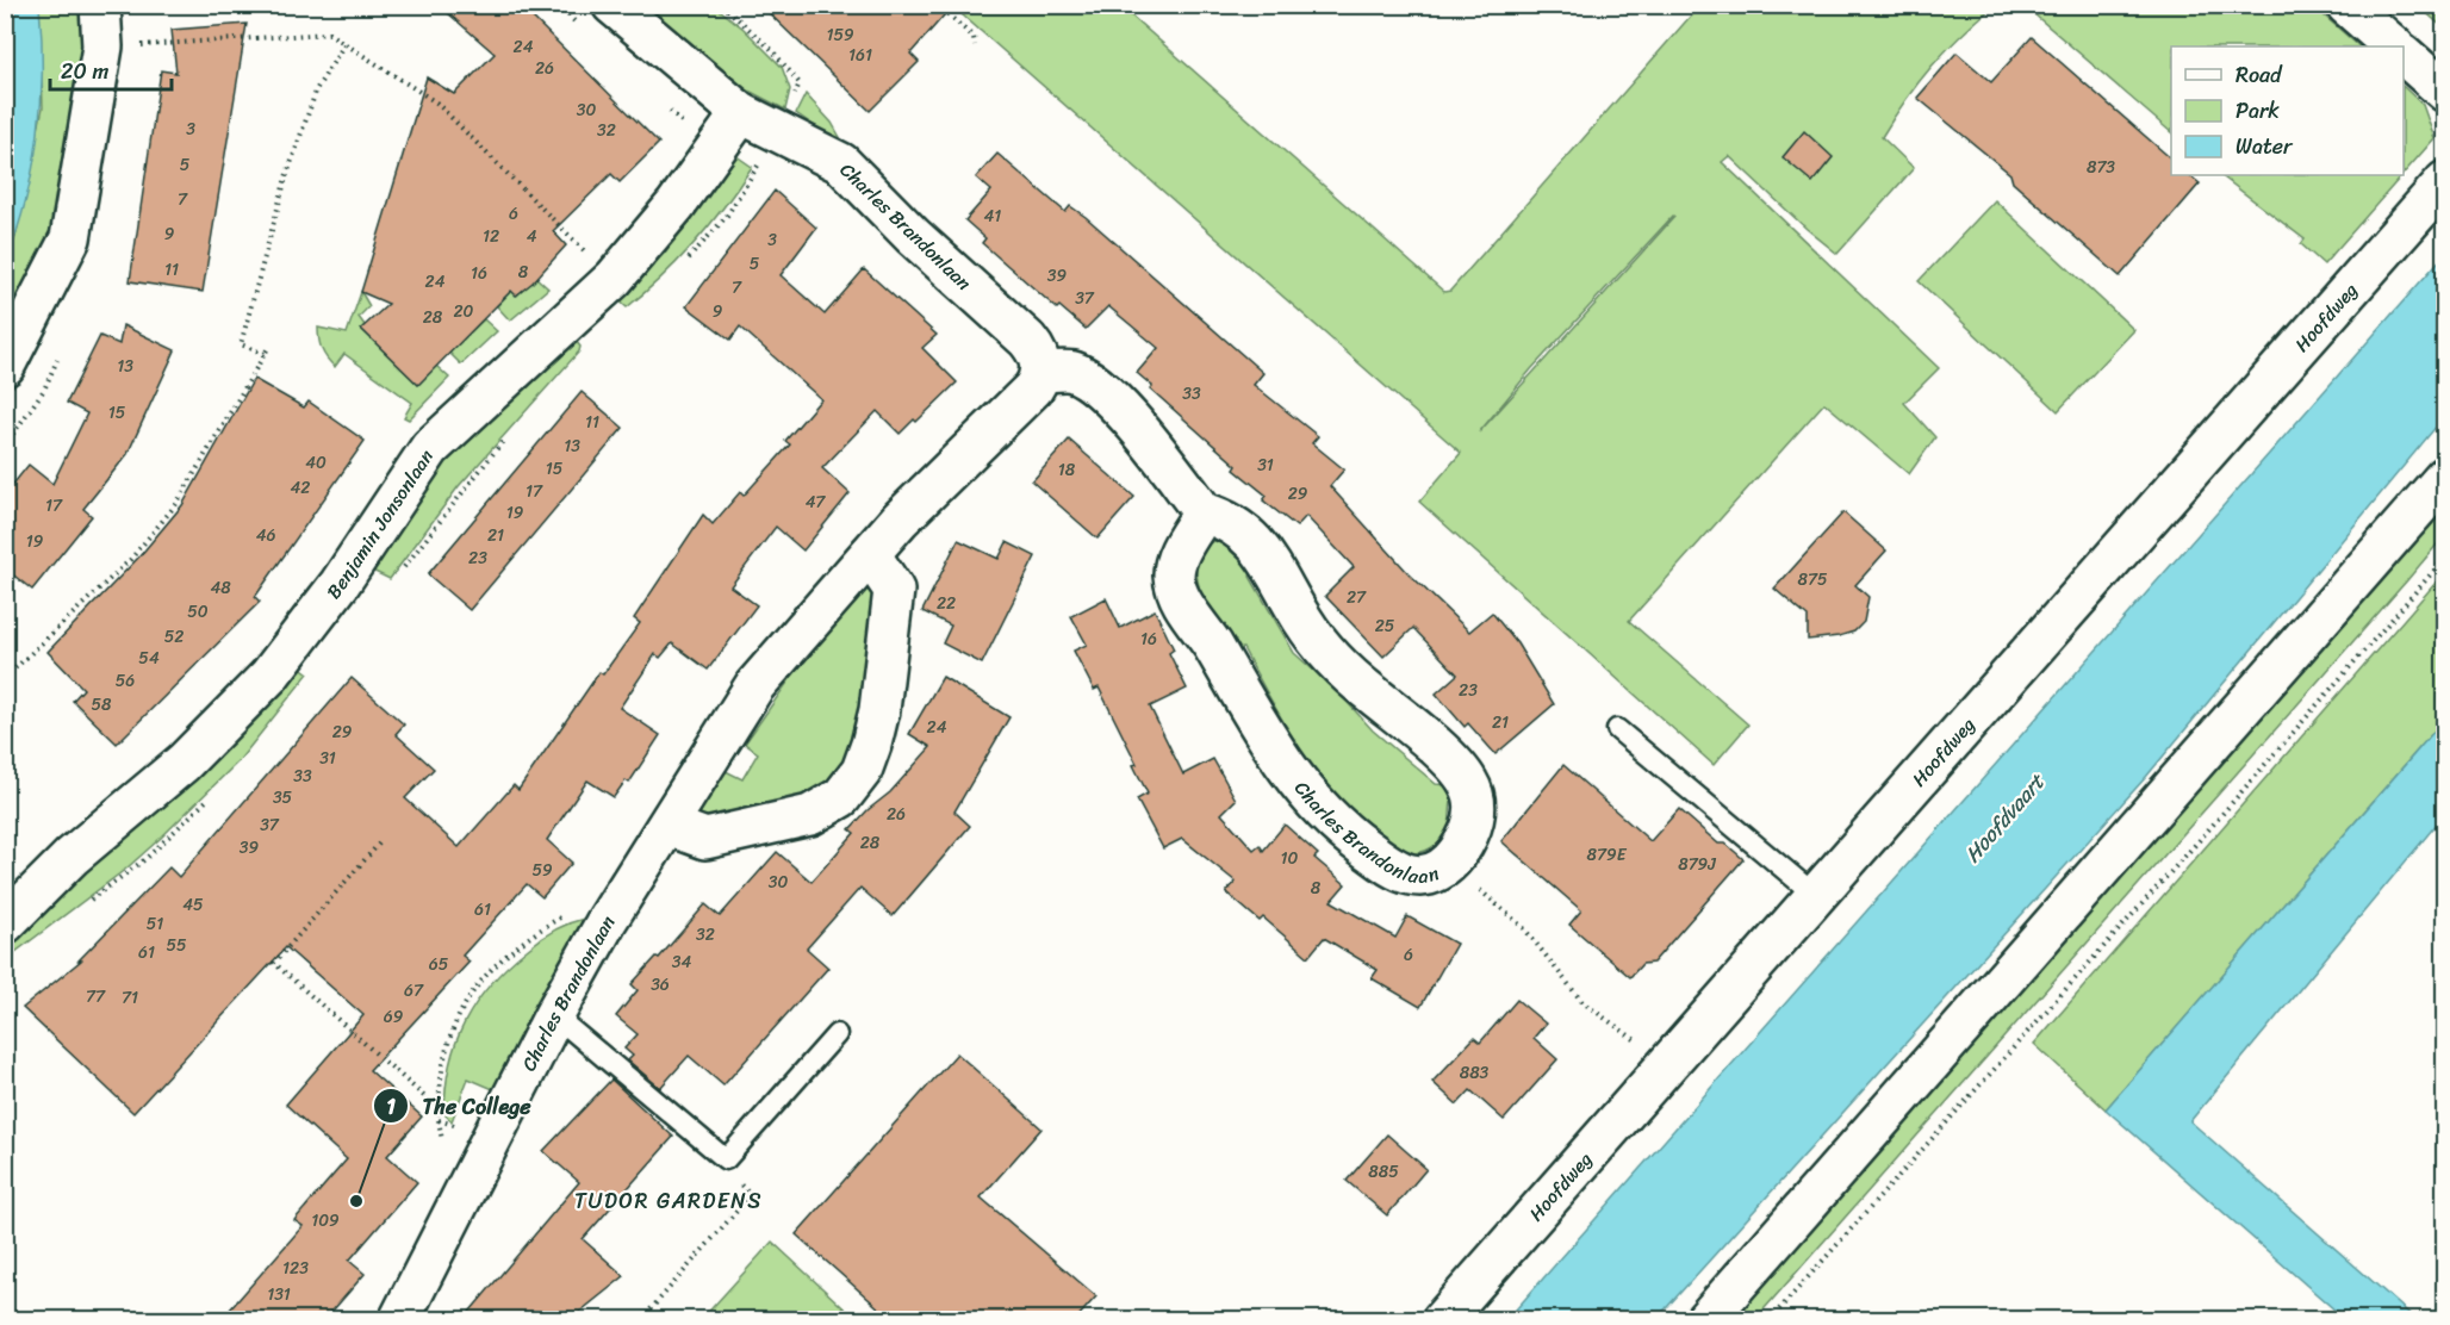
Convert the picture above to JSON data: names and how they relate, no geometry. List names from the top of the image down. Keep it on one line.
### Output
{"streets":{"street":["Charles Brandonlaan","Hoofdweg","Benjamin Jonsonlaan"]},"crossings":[["Charles Brandonlaan","Benjamin Jonsonlaan"]],"districts":["TUDOR GARDENS"],"water":["Hoofdvaart"],"places":["The College"],"house_numbers":["159","24","161","26","30","3","32","5","873","7","6","41","9","12","4","3","5","11","8","16","39","24","7","37","20","9","28","13","33","15","11","13","40","31","15","18","42","17","29","47","17","19","46","21","19","23","875","48","27","22","50","25","52","16","54","56","23","58","21","24","29","31","33","35","26","37","28","39","879E","10","879J","59","30","8","45","61","51","32","55","61","6","34","65","36","67","77","71","69","883","885","109","123","131"],"legend":["Road","Park","Water"],"scale_bar":"20 m"}
